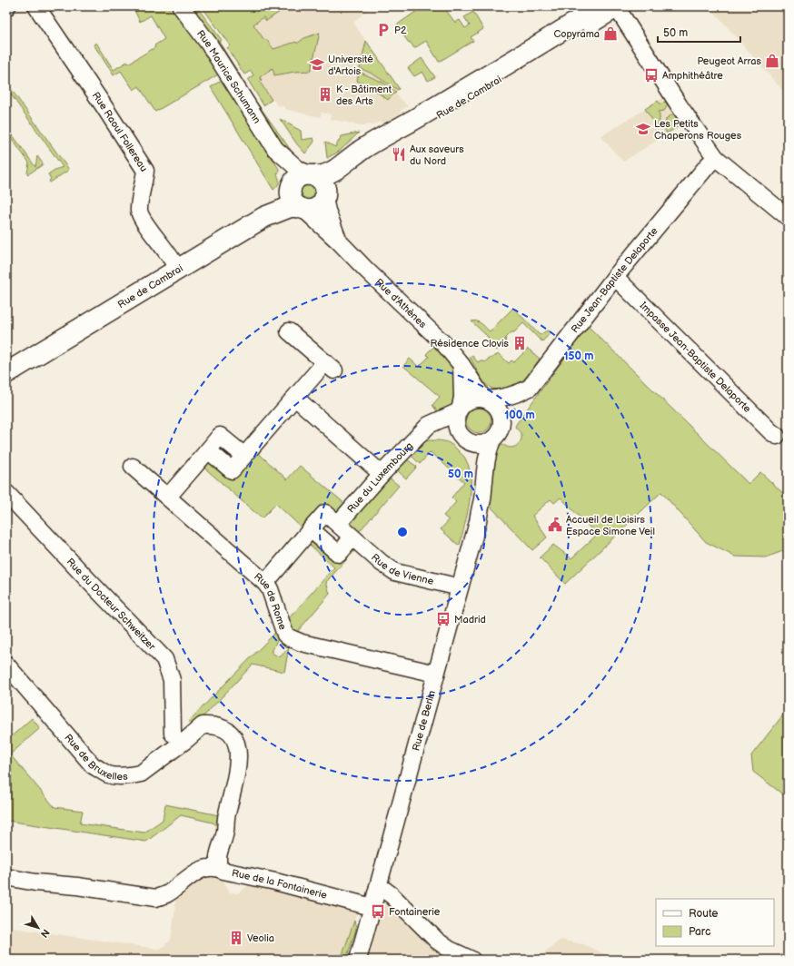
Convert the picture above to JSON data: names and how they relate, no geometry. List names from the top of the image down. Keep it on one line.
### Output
{"streets":{"main road":["Rue de Cambrai"],"street":["Rue Maurice Schumann","Rue Raoul Follereau","Rue Jean-Baptiste Delaporte","Rue d'Athènes","Impasse Jean-Baptiste Delaporte","Rue du Luxembourg","Rue de Vienne","Rue de Rome","Rue du Docteur Schweitzer","Rue de Berlin","Rue de Bruxelles","Rue de la Fontainerie"]},"crossings":[["Rue de Cambrai","Rue Raoul Follereau"],["Rue de Cambrai","Rue d'Athènes"],["Rue Jean-Baptiste Delaporte","Rue d'Athènes"],["Rue Jean-Baptiste Delaporte","Impasse Jean-Baptiste Delaporte"],["Rue Jean-Baptiste Delaporte","Rue du Luxembourg"],["Rue Jean-Baptiste Delaporte","Rue de Berlin"],["Rue d'Athènes","Rue du Luxembourg"],["Rue d'Athènes","Rue de Berlin"],["Rue du Luxembourg","Rue de Vienne"],["Rue du Luxembourg","Rue de Berlin"],["Rue de Vienne","Rue de Berlin"],["Rue de Rome","Rue de Berlin"],["Rue de Berlin","Rue de la Fontainerie"],["Rue de Bruxelles","Rue de la Fontainerie"]],"places":{"parking":["P2"],"shop":["Copyrama","Peugeot Arras"],"school or university":["Université d'Artois","Les Petits Chaperons Rouges"],"bus stop":["Amphithéâtre","Madrid","Fontainerie"],"building":["K - Bâtiment des Arts","Résidence Clovis","Veolia"],"restaurant":["Aux saveurs du Nord"],"public building":["Accueil de Loisirs Espace Simone Veil"]},"legend":["Route","Parc"],"scale_bar":"50 m","north":"bottom right","rings":["150 m","100 m","50 m"]}
